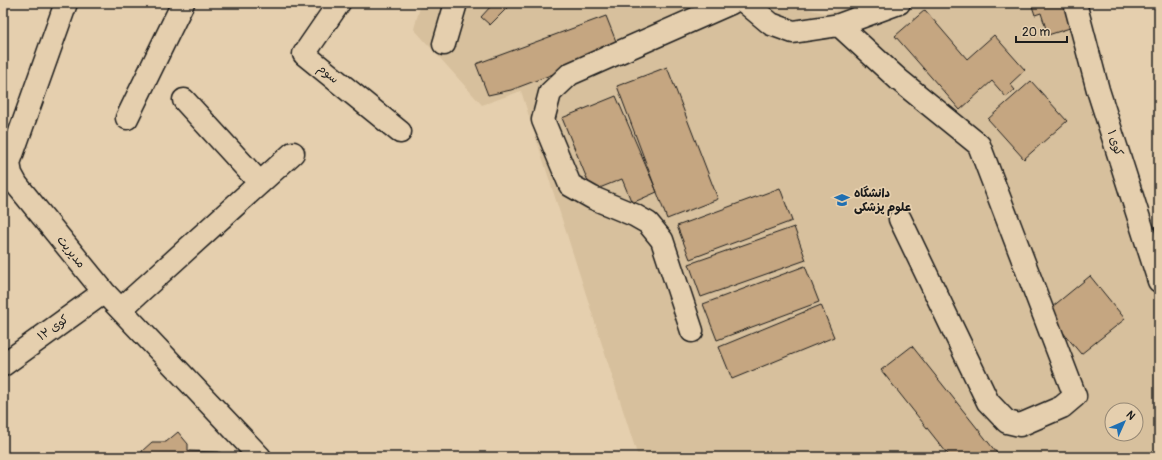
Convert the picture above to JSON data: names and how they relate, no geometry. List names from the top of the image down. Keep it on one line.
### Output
{"streets":{"street":["سوم","کوی ۱","مدیریت","کوی ۱۲"]},"crossings":[["مدیریت","کوی ۱۲"]],"places":{"school or university":["دانشگاه علوم پزشکی"]},"scale_bar":"20 m","north":"top right"}
